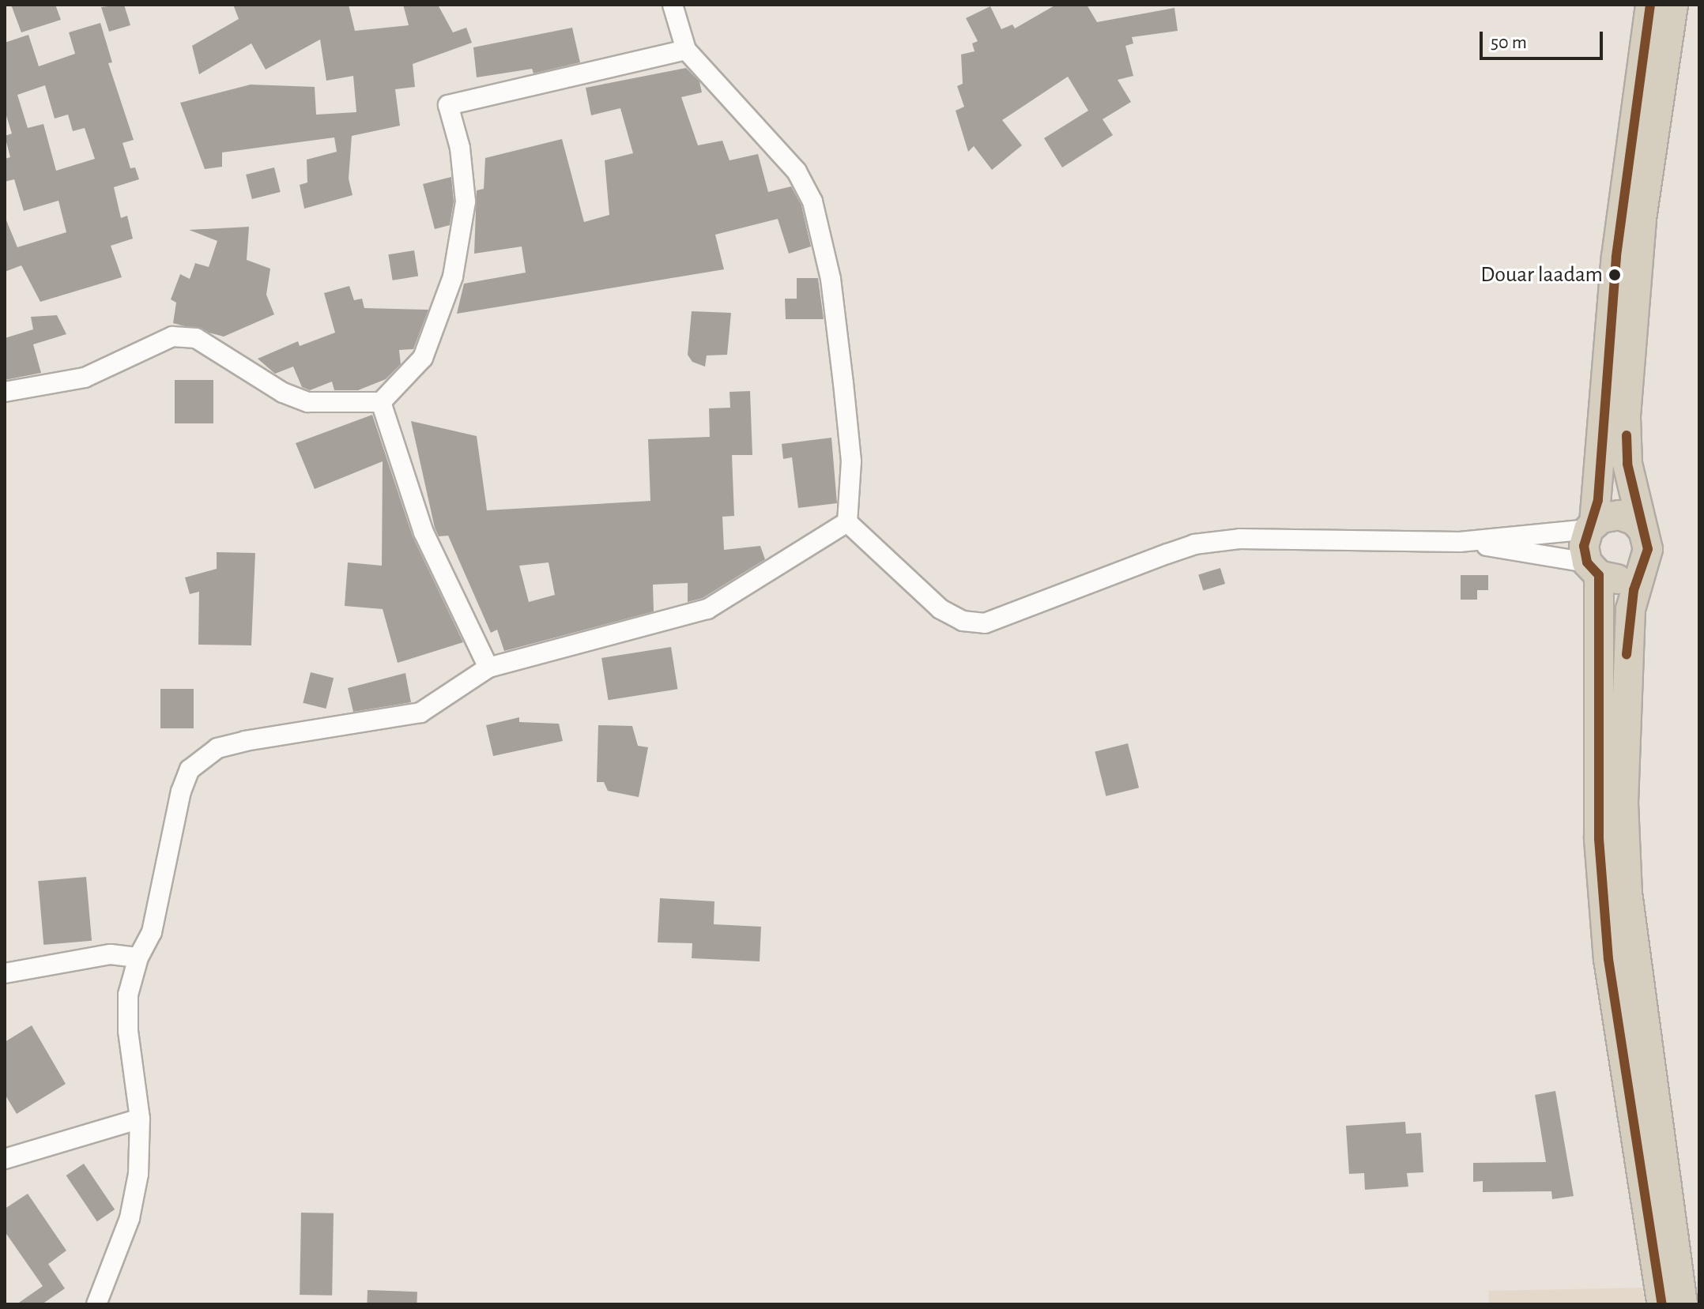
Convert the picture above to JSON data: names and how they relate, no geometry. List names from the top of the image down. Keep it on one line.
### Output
{"places":["Douar laadam"],"scale_bar":"50 m"}
